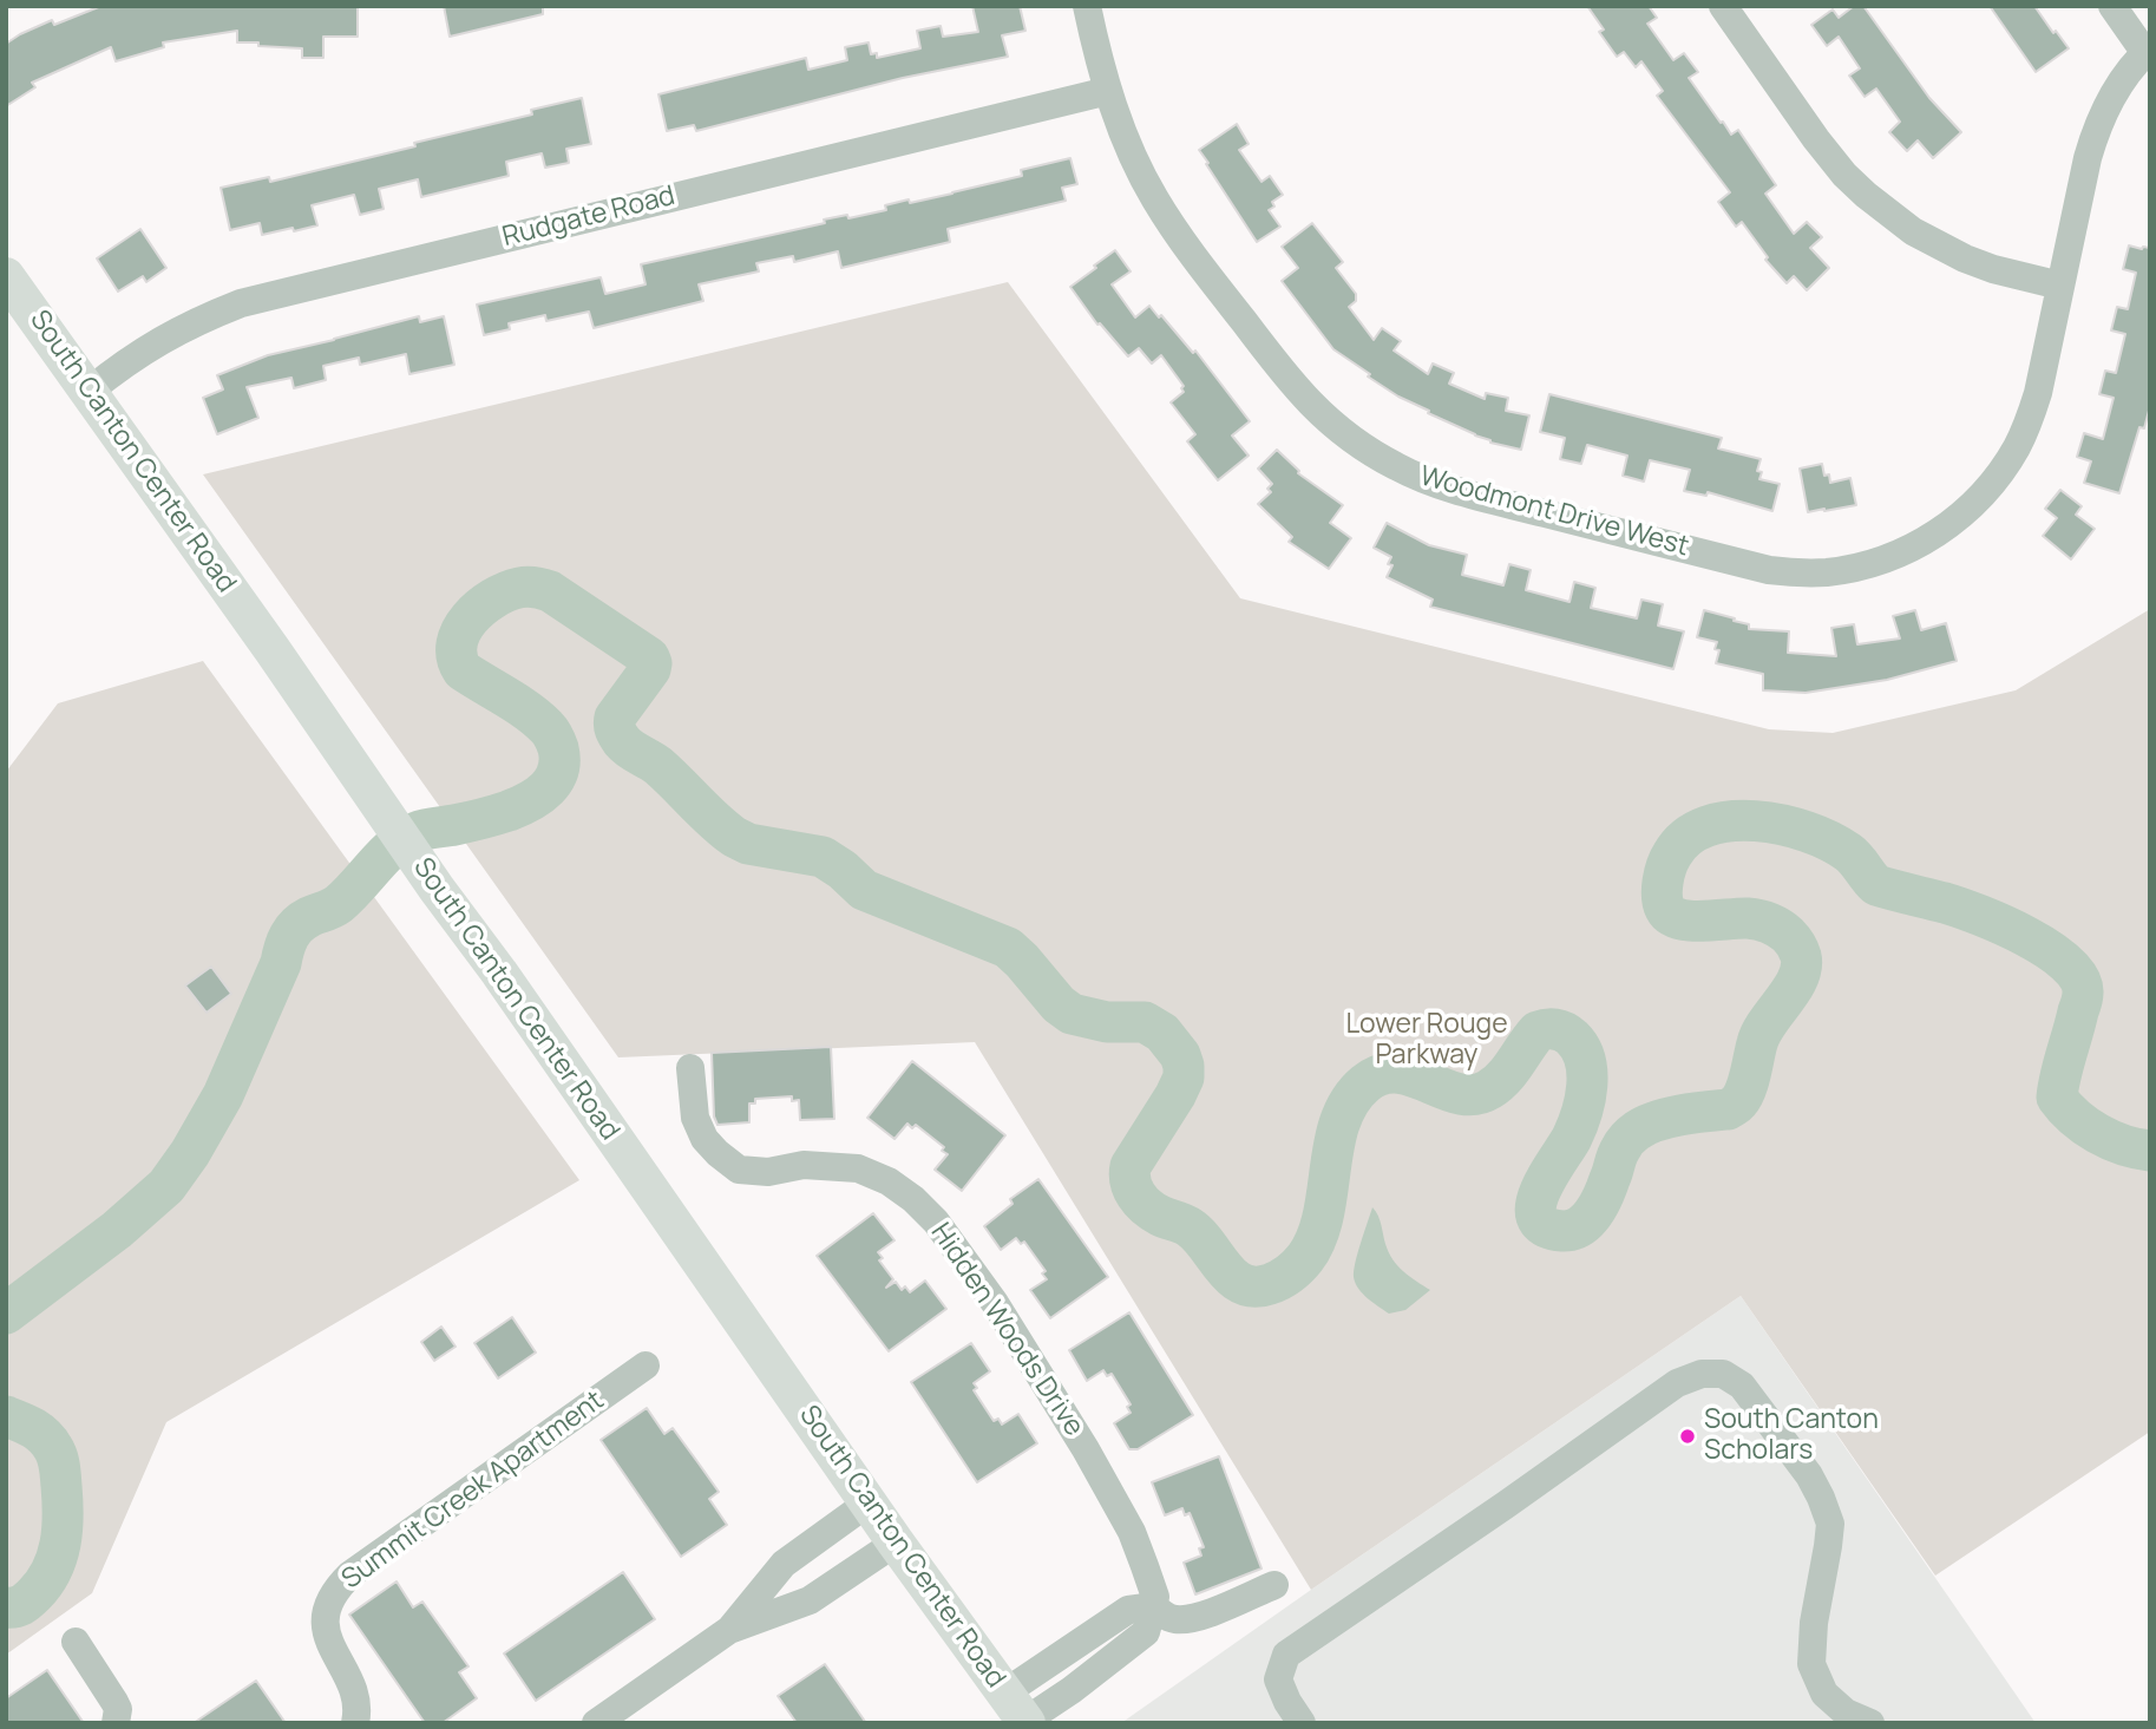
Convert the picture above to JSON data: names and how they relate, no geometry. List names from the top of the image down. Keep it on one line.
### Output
{"streets":{"main road":["South Canton Center Road"],"street":["Rudgate Road","Woodmont Drive West","Hidden Woods Drive","Summit Creek Apartment"]},"crossings":[["Rudgate Road","South Canton Center Road"],["Rudgate Road","Woodmont Drive West"]],"parks":["Lower Rouge Parkway"],"places":["South Canton Scholars"]}
